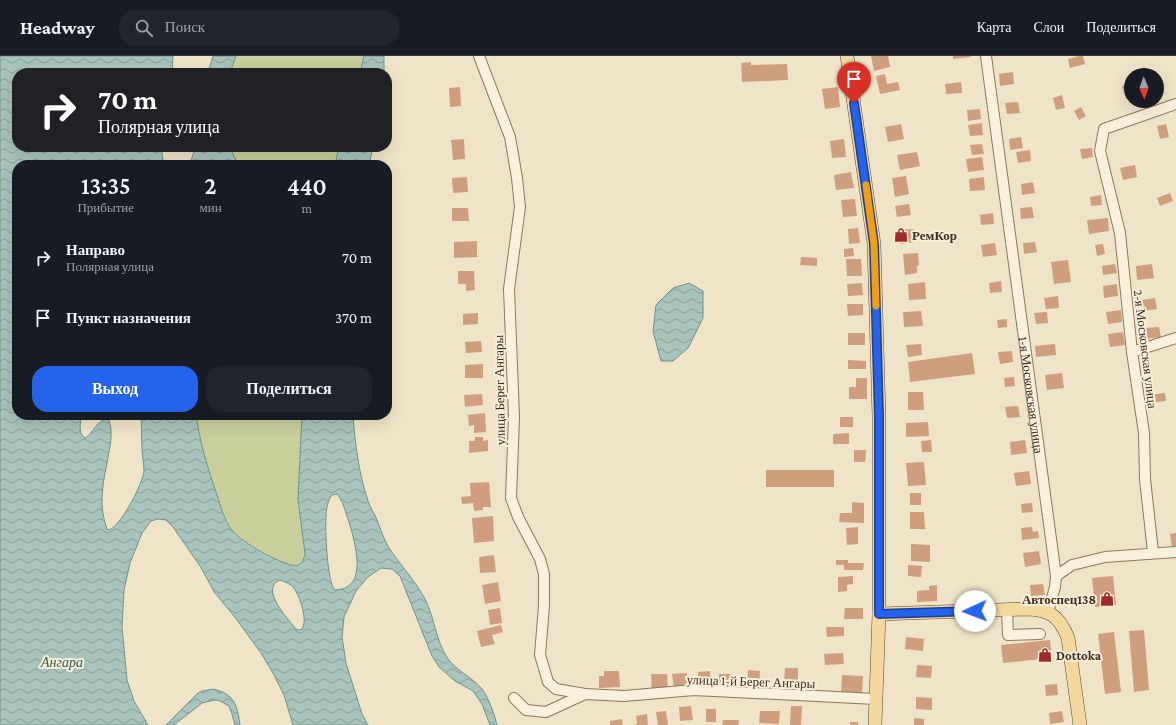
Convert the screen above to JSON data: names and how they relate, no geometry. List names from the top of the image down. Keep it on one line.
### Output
{"streets":{"street":["2-я Московская улица","улица Берег Ангары","1-я Московская улица","улица 1-й Берег Ангары"]},"crossings":[["улица Берег Ангары","улица 1-й Берег Ангары"]],"water":["Ангара"],"places":{"shop":["РемКор","Автоспец138","Dottoka"]},"north":"bottom","page":{"header":"Headway","search":"Поиск","nav":["Карта","Слои","Поделиться"],"turn":["70 m","Полярная улица"],"eta":["13:35","Прибытие","2","мин","440","m"],"list":[{"name":"Направо","note":"Полярная улица","value":"70 m"},{"name":"Пункт назначения","value":"370 m"}],"buttons":["Выход","Поделиться"]}}
